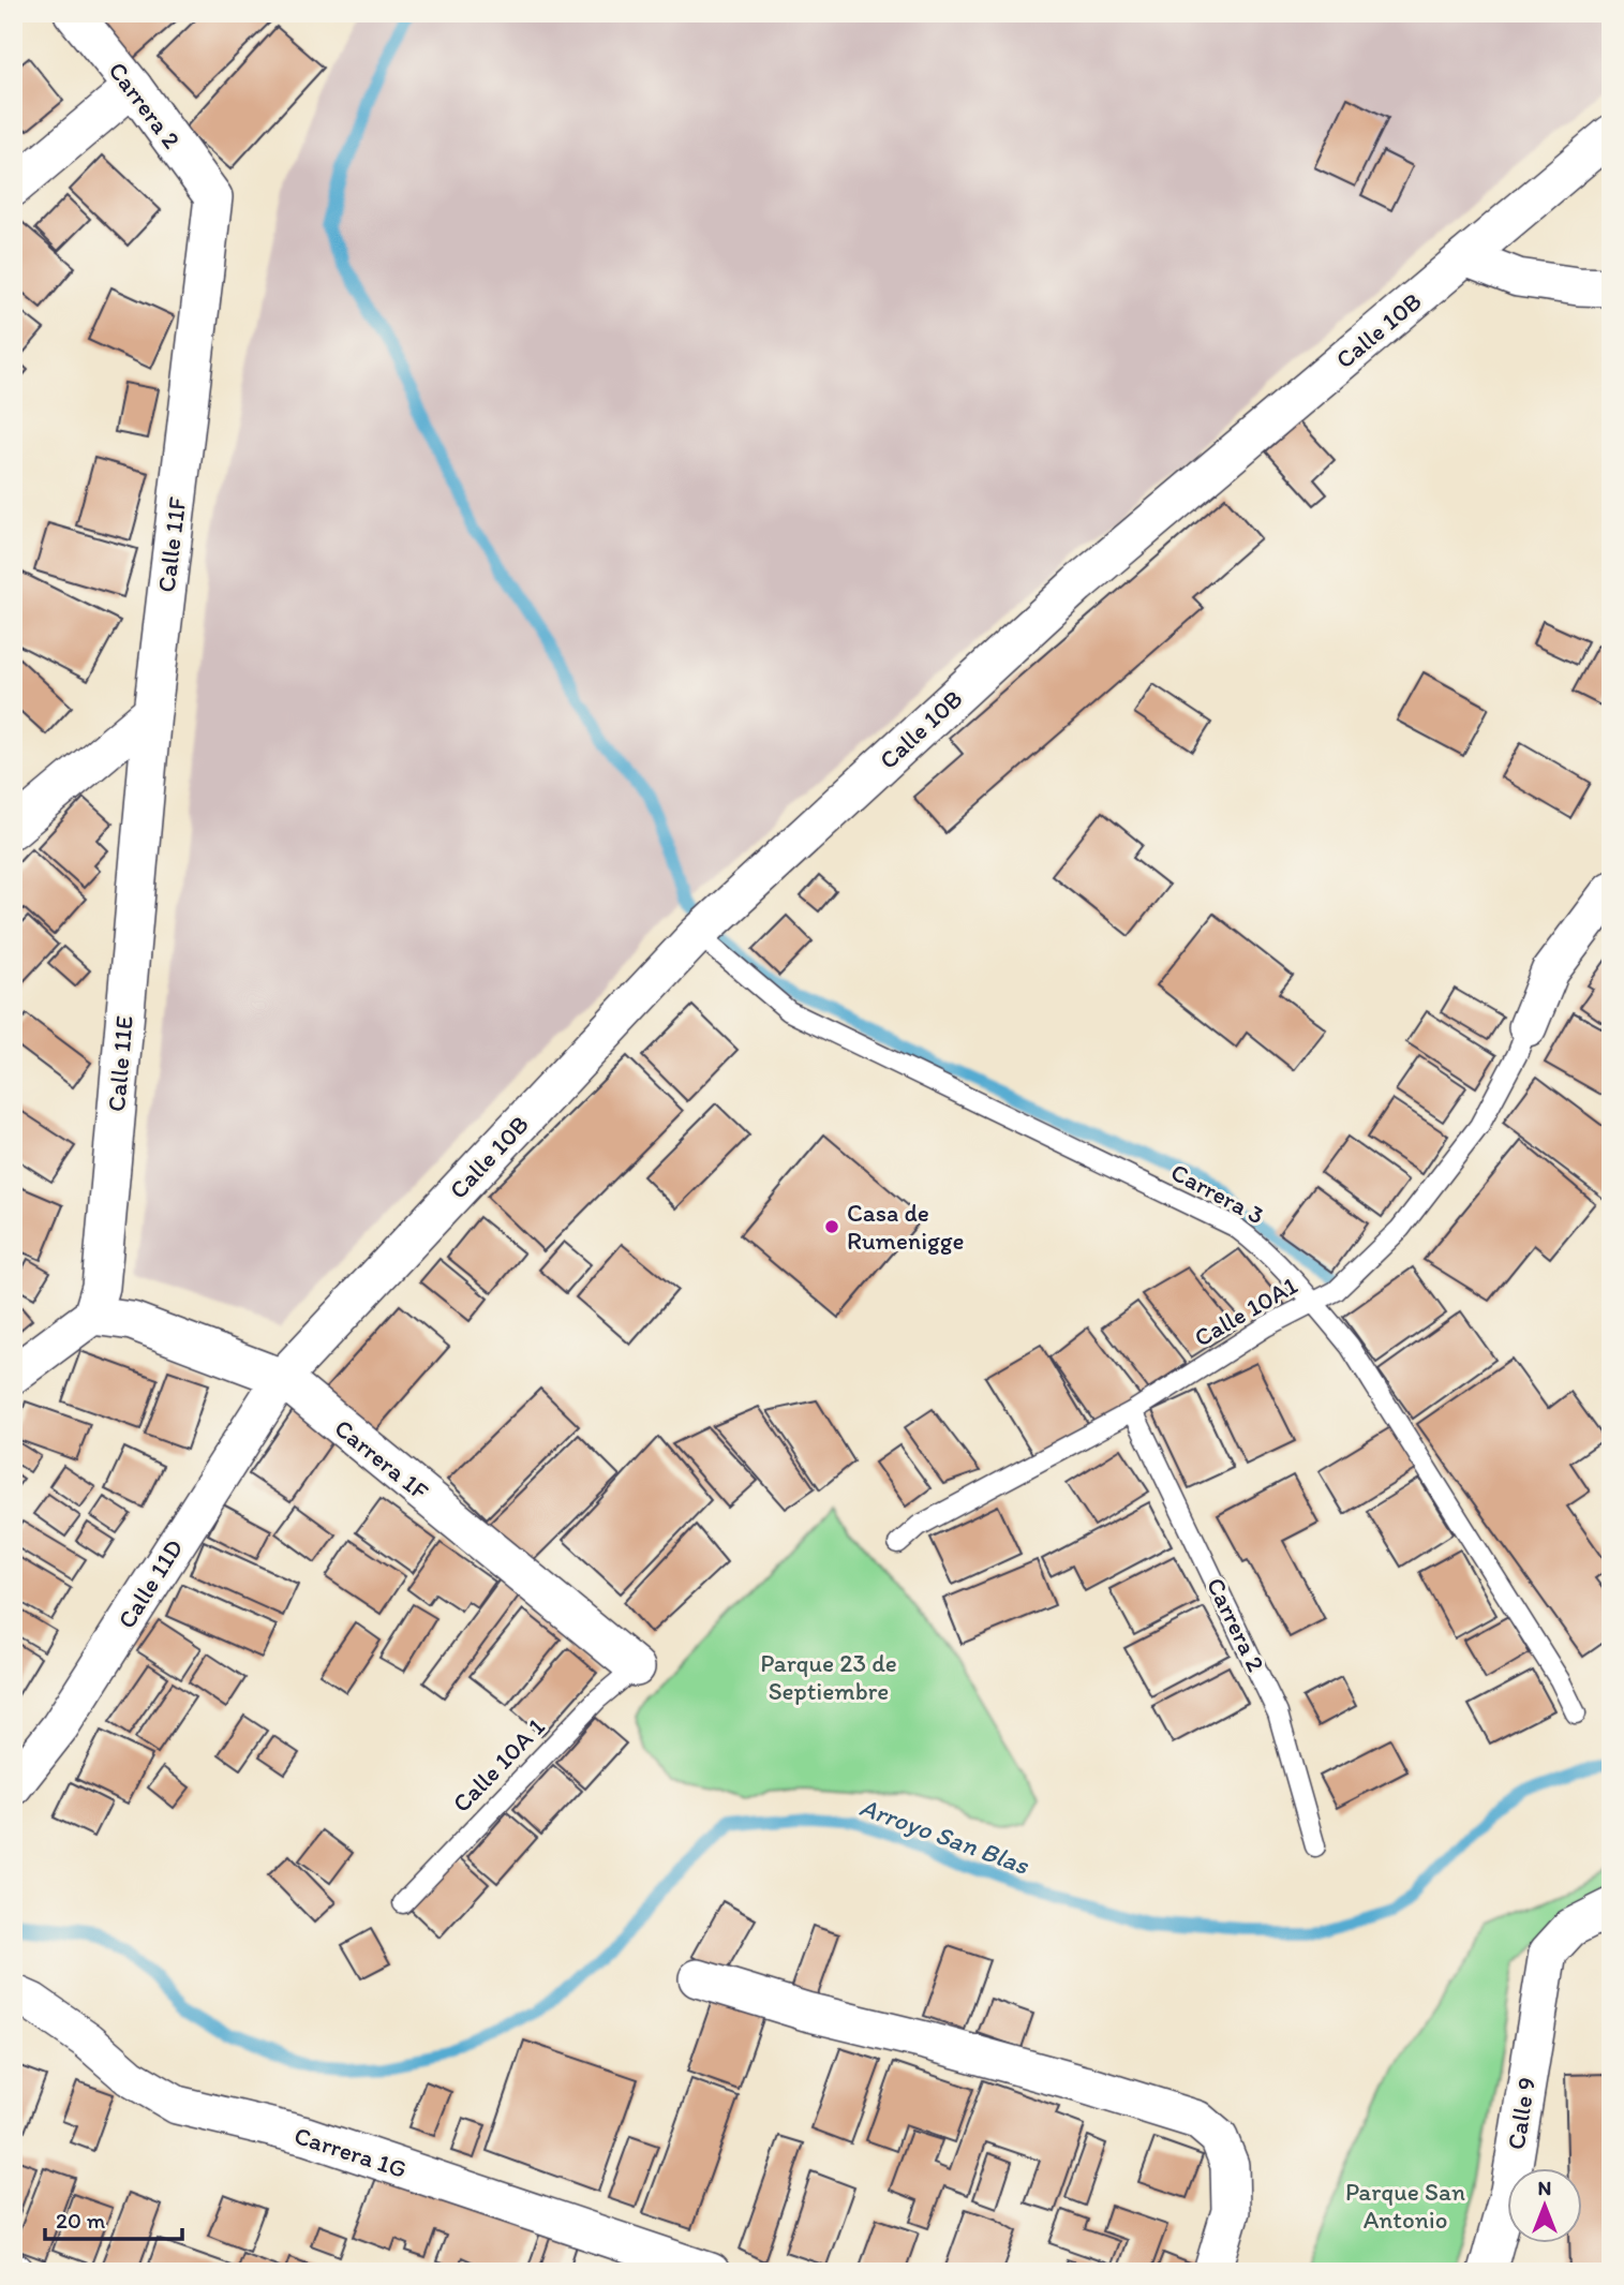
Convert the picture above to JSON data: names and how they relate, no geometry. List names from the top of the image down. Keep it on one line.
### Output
{"streets":{"street":["Carrera 2","Calle 10B","Calle 11F","Calle 11E","Carrera 1F","Calle 11D","Calle 9","Carrera 1G"],"lane":["Carrera 3","Calle 10A1","Calle 10A 1"]},"crossings":[["Carrera 2","Calle 11F"],["Carrera 2","Calle 10A1"],["Calle 10B","Carrera 3"],["Calle 10B","Carrera 1F"],["Calle 10B","Calle 11D"],["Calle 11F","Calle 11E"],["Calle 11E","Carrera 1F"],["Carrera 3","Calle 10A1"],["Carrera 1F","Calle 11D"],["Carrera 1F","Calle 10A 1"]],"water":["Arroyo San Blas"],"parks":["Parque 23 de Septiembre","Parque San Antonio"],"places":["Casa de Rumenigge"],"scale_bar":"20 m","north":"top"}
